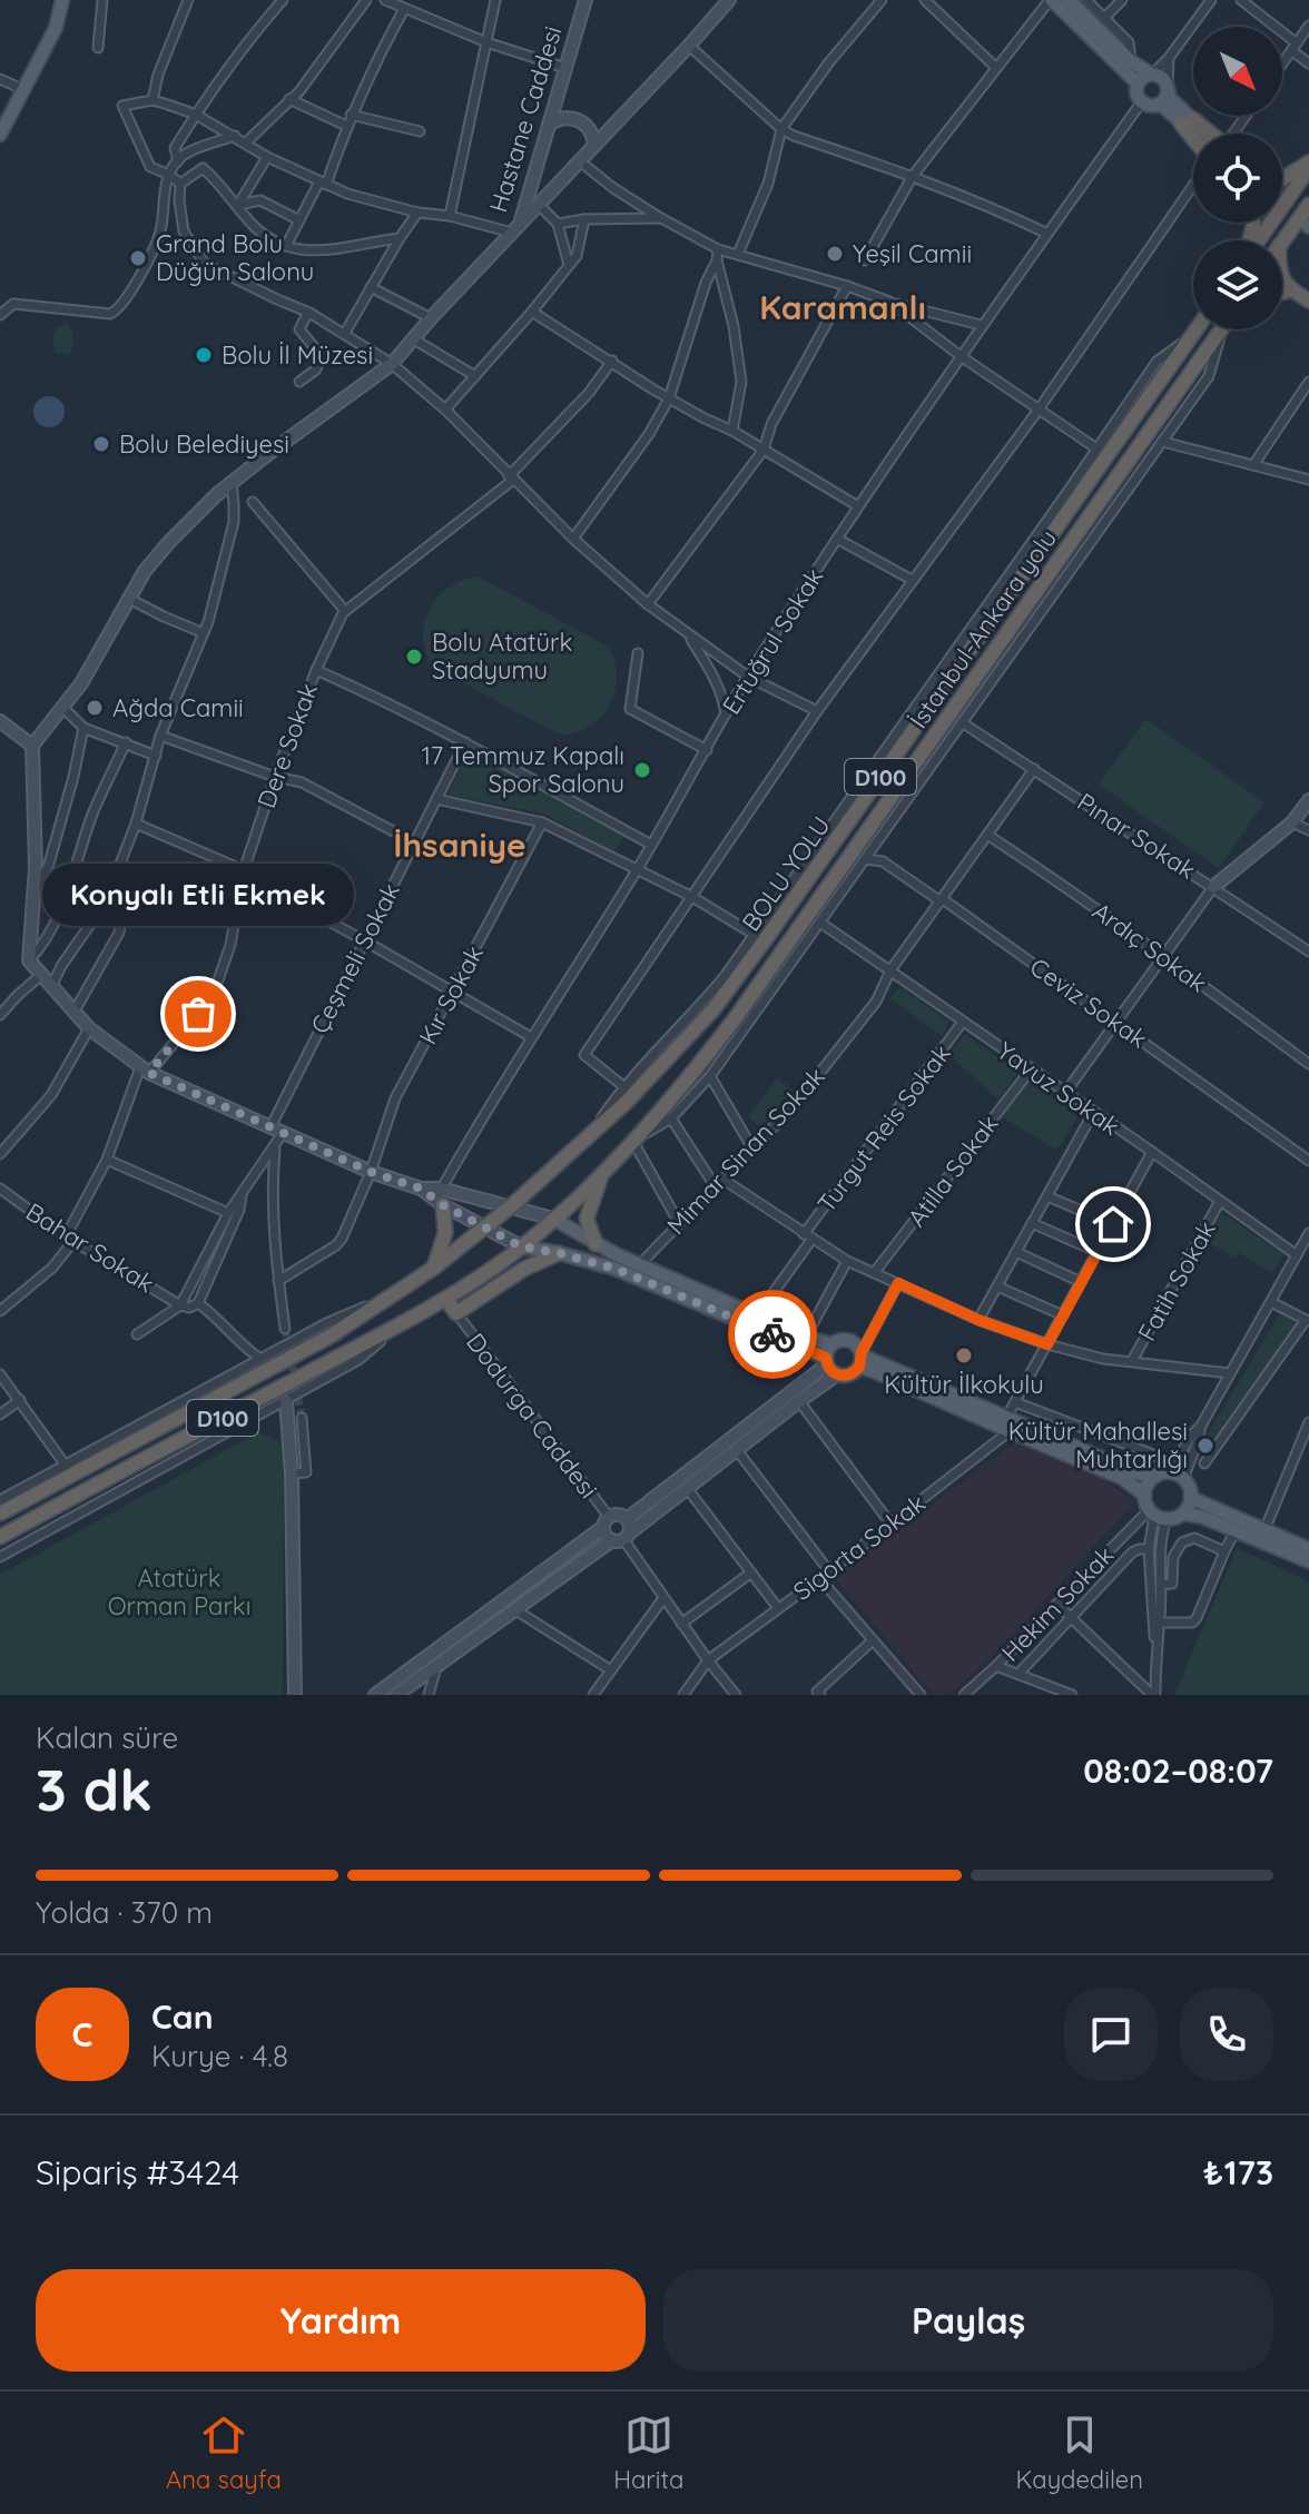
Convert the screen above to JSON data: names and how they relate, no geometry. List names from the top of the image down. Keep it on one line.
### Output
{"streets":{"highway":["İstanbul-Ankara yolu","D100","BOLU YOLU"],"main road":["Hastane Caddesi"],"street":["Ertuğrul Sokak","Dere Sokak","Pınar Sokak","Ardıç Sokak","Çeşmeli Sokak","Kır Sokak","Ceviz Sokak","Yavuz Sokak","Turgut Reis Sokak","Mimar Sinan Sokak","Atilla Sokak","Bahar Sokak","Fatih Sokak","Dodurga Caddesi","Sigorta Sokak","Hekim Sokak"]},"crossings":[["İstanbul-Ankara yolu","D100"],["Dere Sokak","Bahar Sokak"],["D100","BOLU YOLU"],["Pınar Sokak","Mimar Sinan Sokak"],["Ardıç Sokak","Mimar Sinan Sokak"],["Ceviz Sokak","Mimar Sinan Sokak"],["Yavuz Sokak","Turgut Reis Sokak"],["Yavuz Sokak","Mimar Sinan Sokak"],["Yavuz Sokak","Atilla Sokak"],["Yavuz Sokak","Fatih Sokak"]],"districts":["Karamanlı","İhsaniye"],"parks":["Atatürk Orman Parkı"],"places":["Yeşil Camii","Grand Bolu Düğün Salonu","Bolu İl Müzesi","Bolu Belediyesi","Bolu Atatürk Stadyumu","Ağda Camii","17 Temmuz Kapalı Spor Salonu","Konyalı Etli Ekmek","Kültür İlkokulu","Kültür Mahallesi Muhtarlığı"],"north":"bottom right","page":{"bubble":"Konyalı Etli Ekmek","heading":["3 dk","Kalan süre","08:02–08:07"],"panel":["Can","Kurye · 4.8","Sipariş #3424","₺173"],"bar":"Yolda · 370 m","round":"C","buttons":["Yardım","Paylaş"],"tabs":["Ana sayfa","Harita","Kaydedilen"]}}
